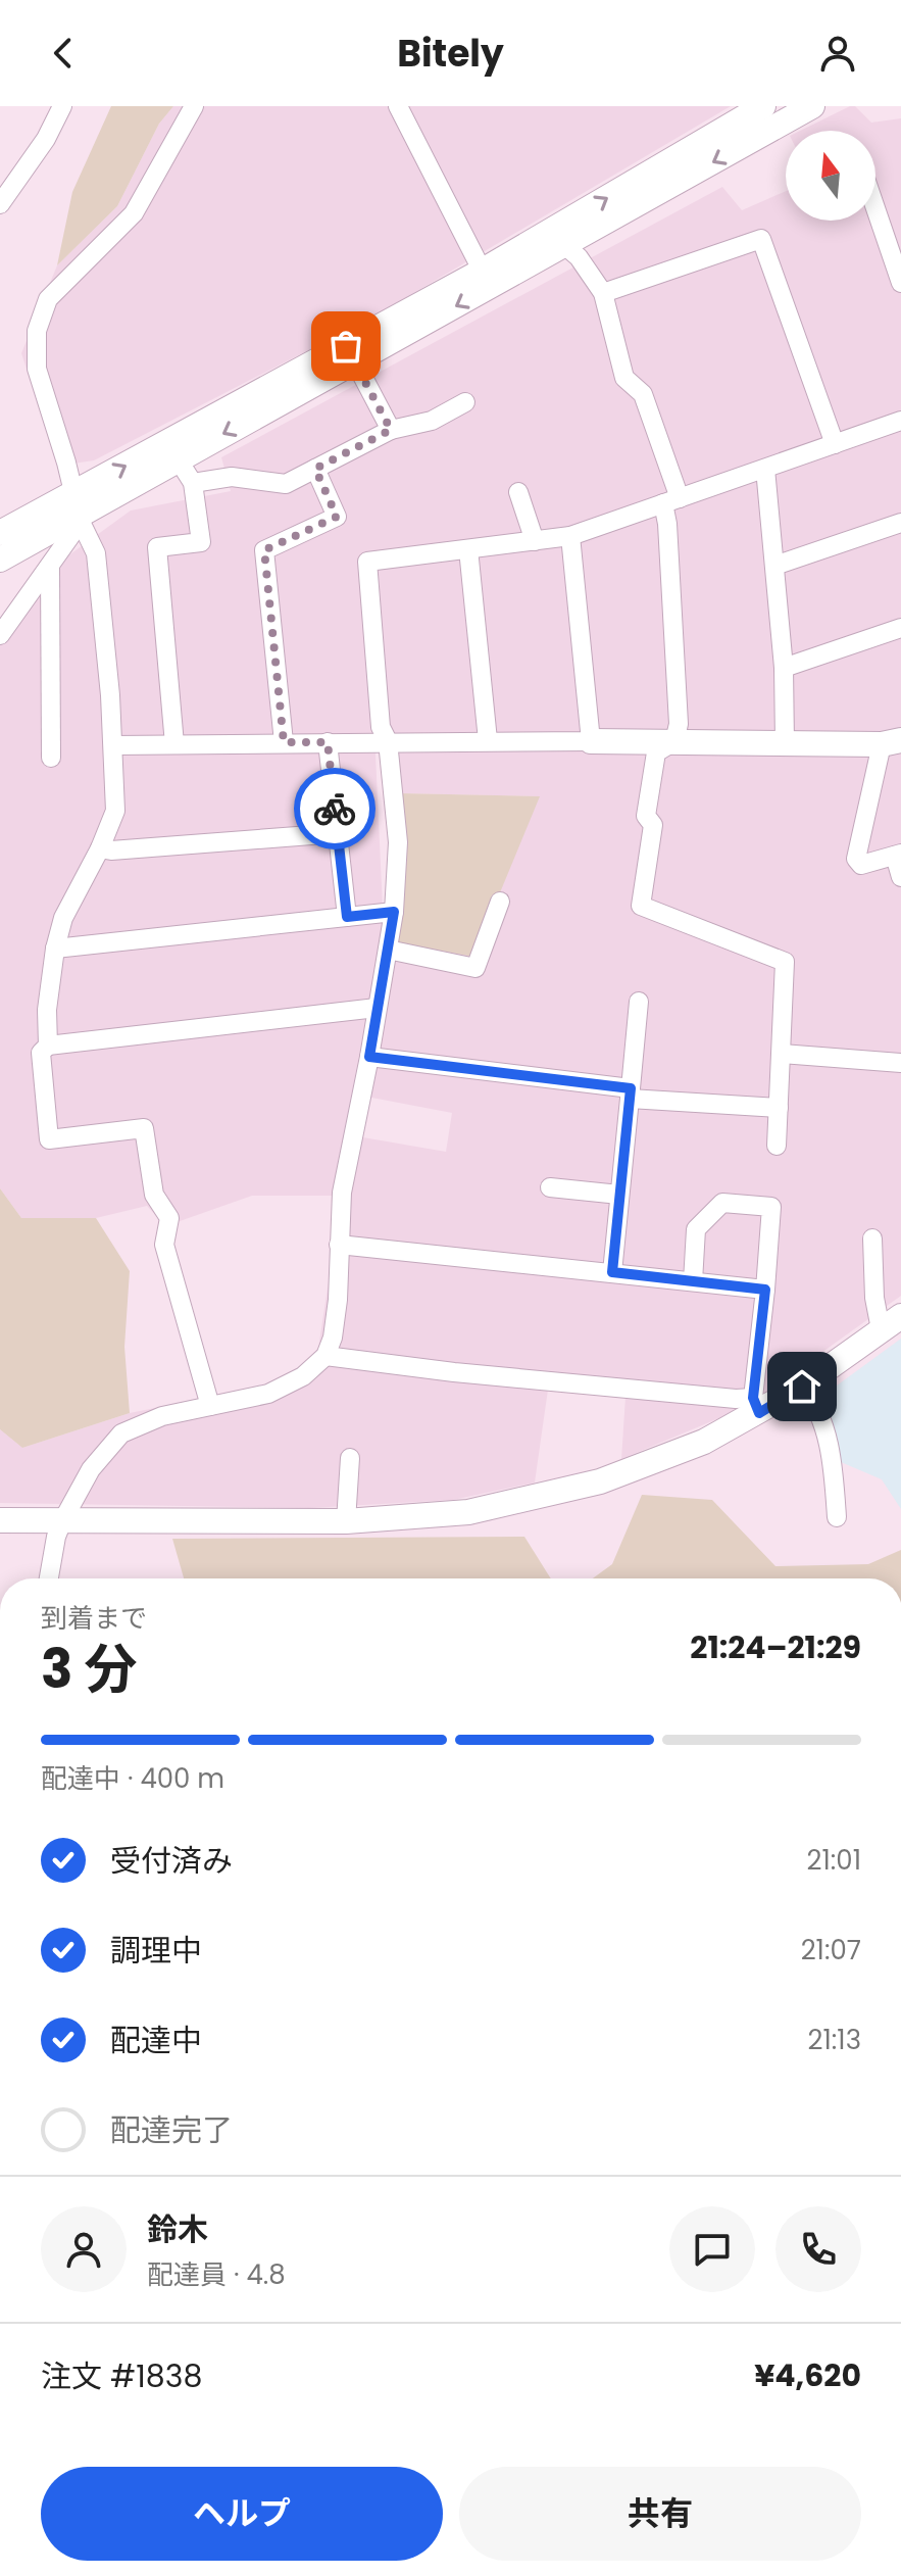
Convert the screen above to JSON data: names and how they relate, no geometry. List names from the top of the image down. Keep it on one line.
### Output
{"north":"top","page":{"header":"Bitely","heading":["3 分","到着まで","21:24–21:29"],"panel":["鈴木","配達員 · 4.8","注文 #1838","¥4,620"],"bar":"配達中 · 400 m","list":[["受付済み","21:01"],["調理中","21:07"],["配達中","21:13"],"配達完了"],"buttons":["ヘルプ","共有"]}}
